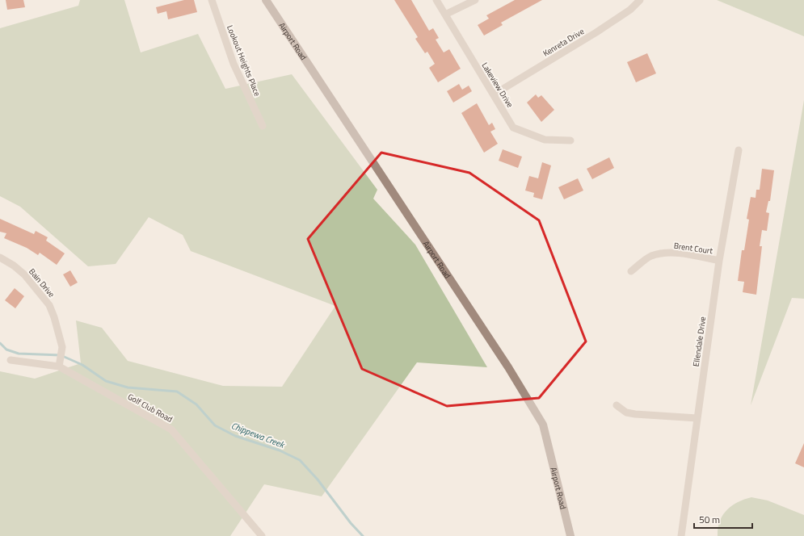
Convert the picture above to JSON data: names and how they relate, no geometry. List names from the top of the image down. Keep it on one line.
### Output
{"streets":{"main road":["Airport Road"],"street":["Kenreta Drive","Lookout Heights Place","Lakeview Drive","Brent Court","Bain Drive","Ellendale Drive","Golf Club Road"]},"crossings":[["Kenreta Drive","Lakeview Drive"],["Brent Court","Ellendale Drive"],["Bain Drive","Golf Club Road"]],"water":["Chippewa Creek"],"scale_bar":"50 m"}
